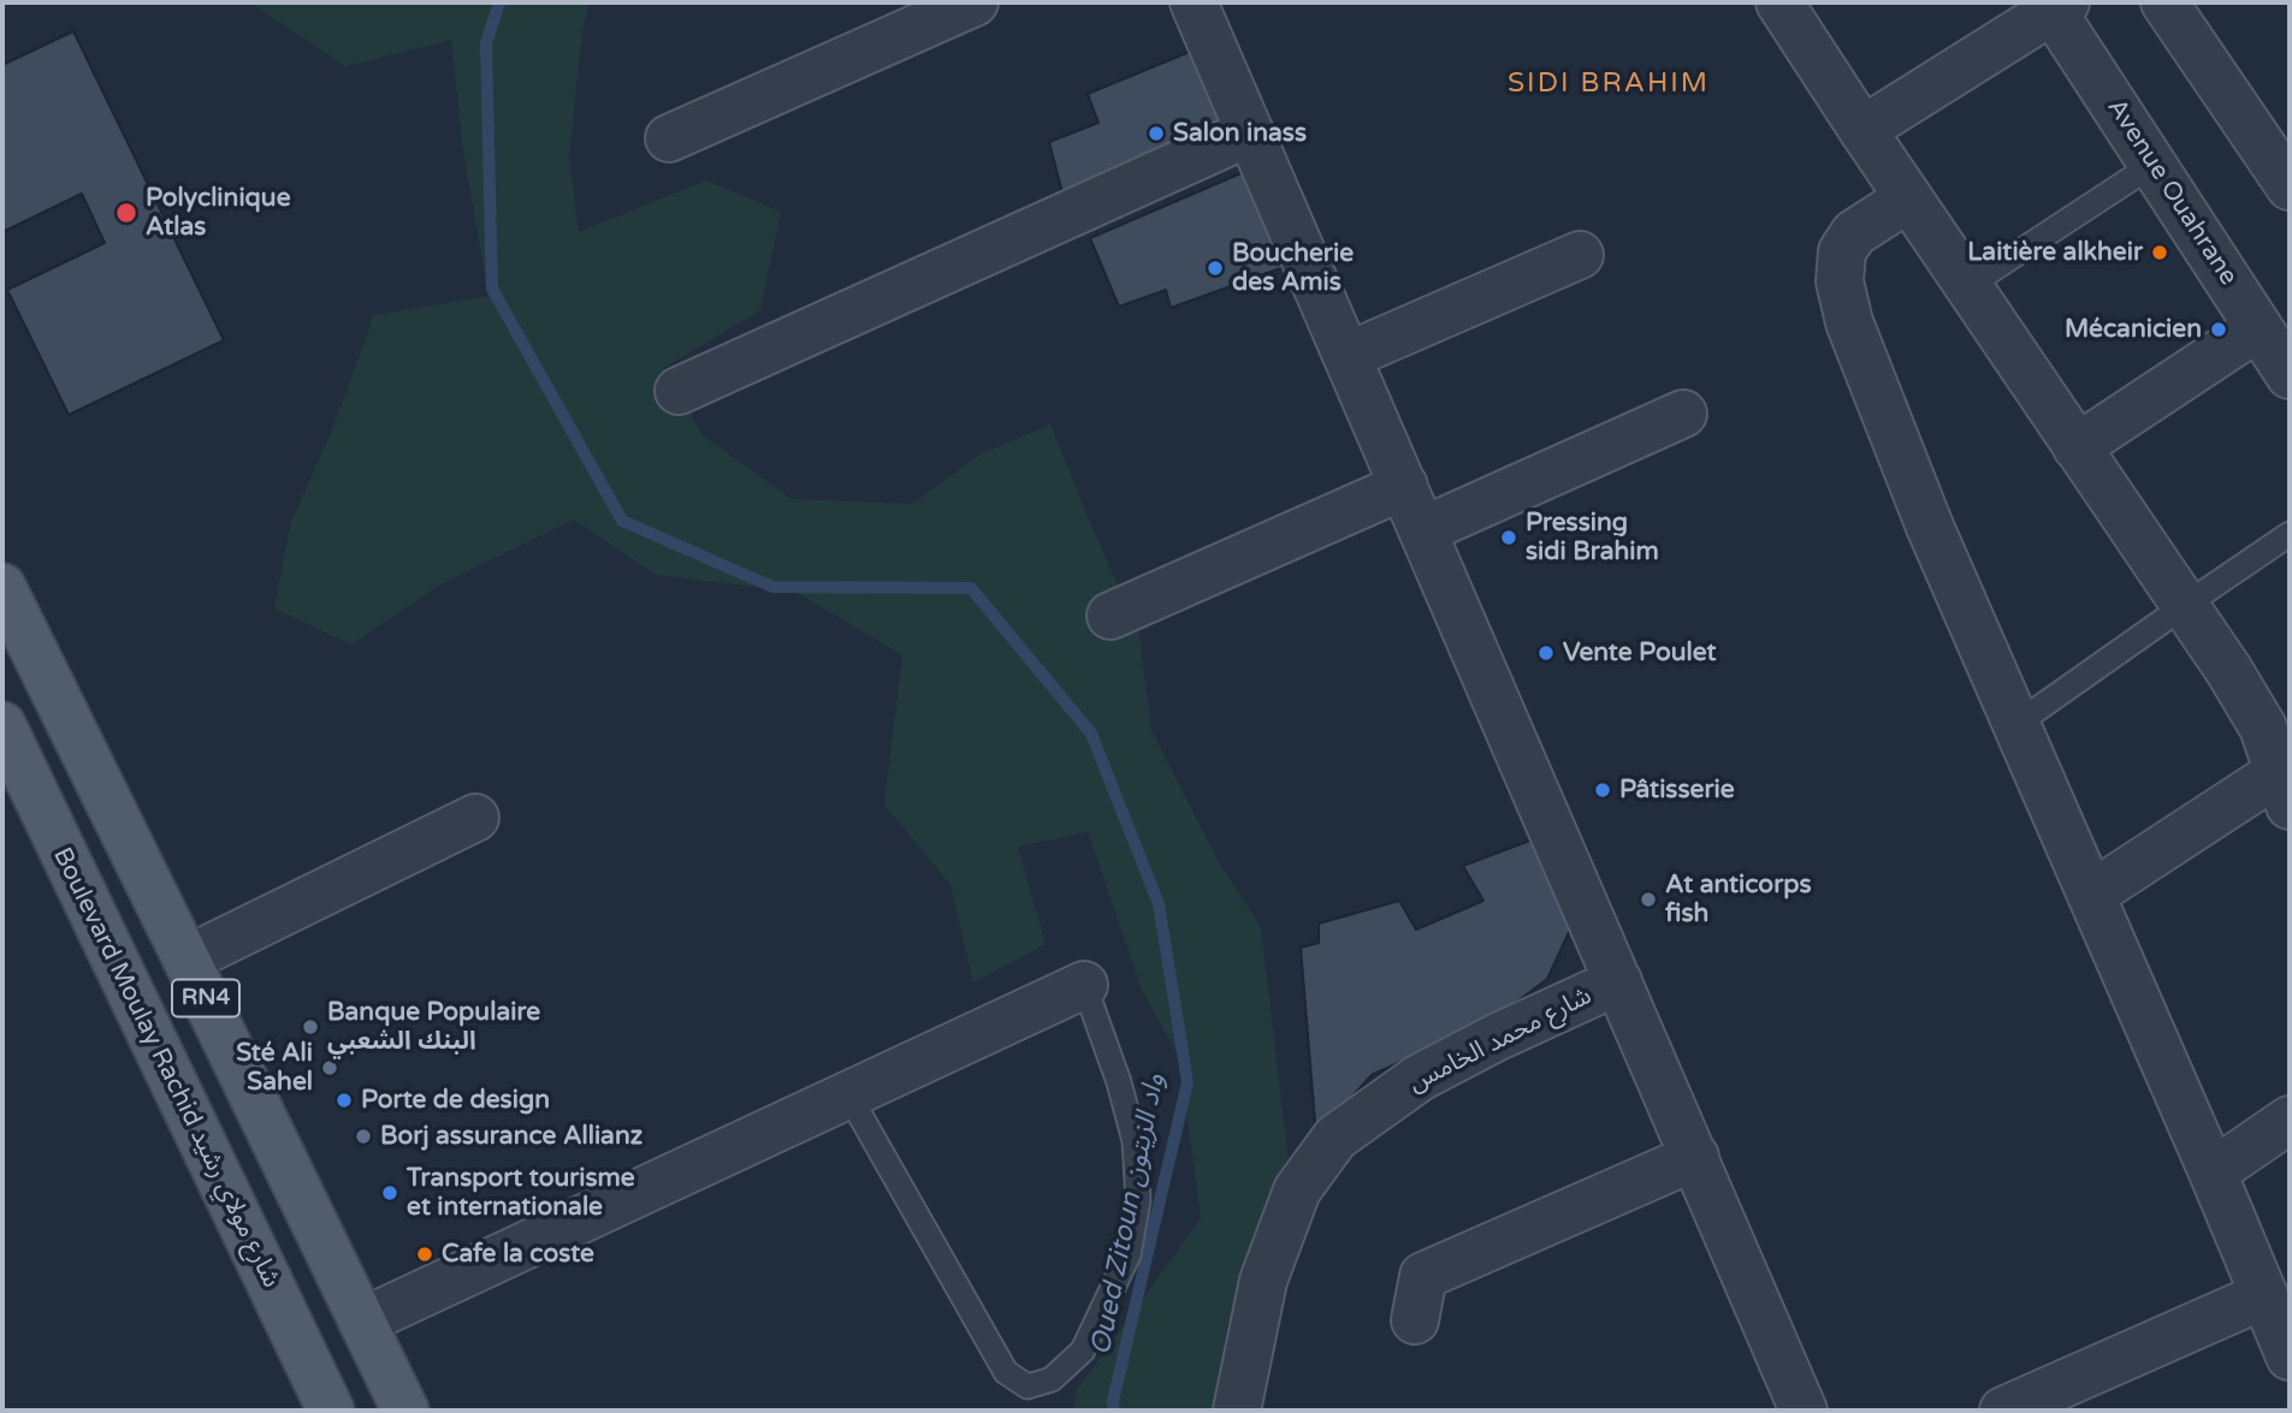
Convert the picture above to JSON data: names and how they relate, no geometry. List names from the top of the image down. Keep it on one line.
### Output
{"streets":{"main road":["RN4","Boulevard Moulay Rachid شارع مولاي رشيد"],"street":["Avenue Ouahrane","شارع محمد الخامس"]},"districts":["SIDI BRAHIM"],"water":["Oued Zitoun واد الزيتون"],"places":["Salon inass","Polyclinique Atlas","Laitière alkheir","Boucherie des Amis","Mécanicien","Pressing sidi Brahim","Vente Poulet","Pâtisserie","At anticorps fish","Banque Populaire البنك الشعبي","Sté Ali Sahel","Porte de design","Borj assurance Allianz","Transport tourisme et internationale","Cafe la coste"]}
